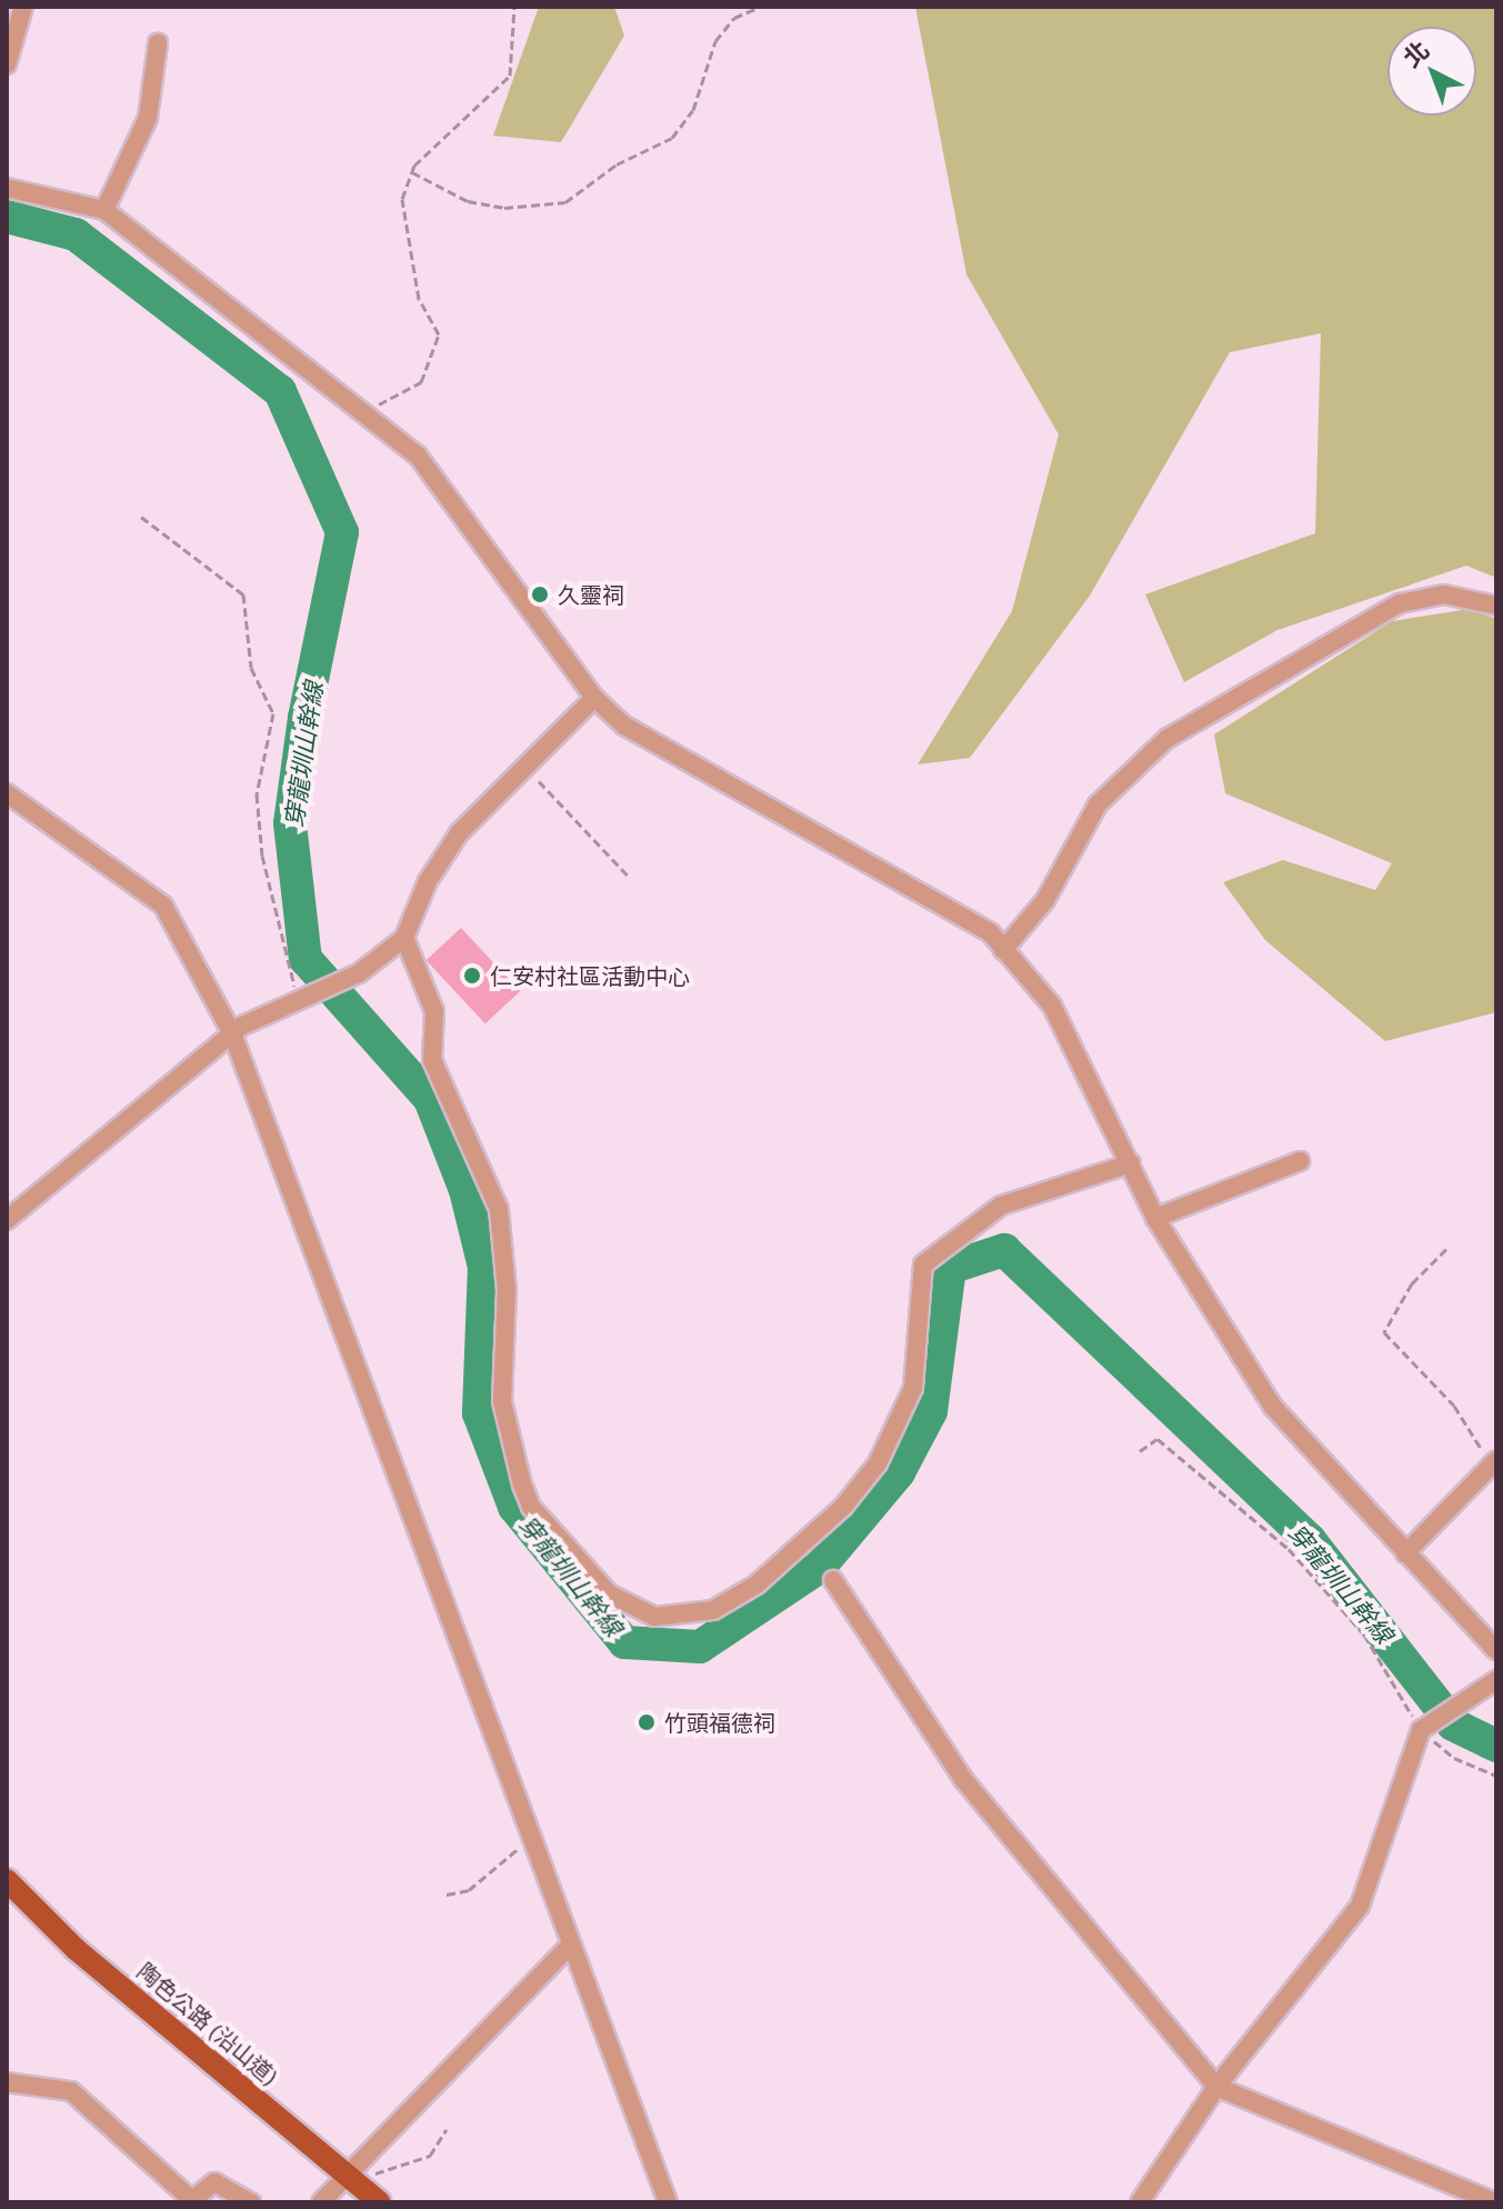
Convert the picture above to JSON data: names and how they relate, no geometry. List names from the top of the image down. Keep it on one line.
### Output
{"streets":{"main road":["陶色公路 (沿山道)"]},"water":["穿龍圳山幹線"],"places":["久靈祠","仁安村社區活動中心","竹頭福德祠"],"north":"top left"}
